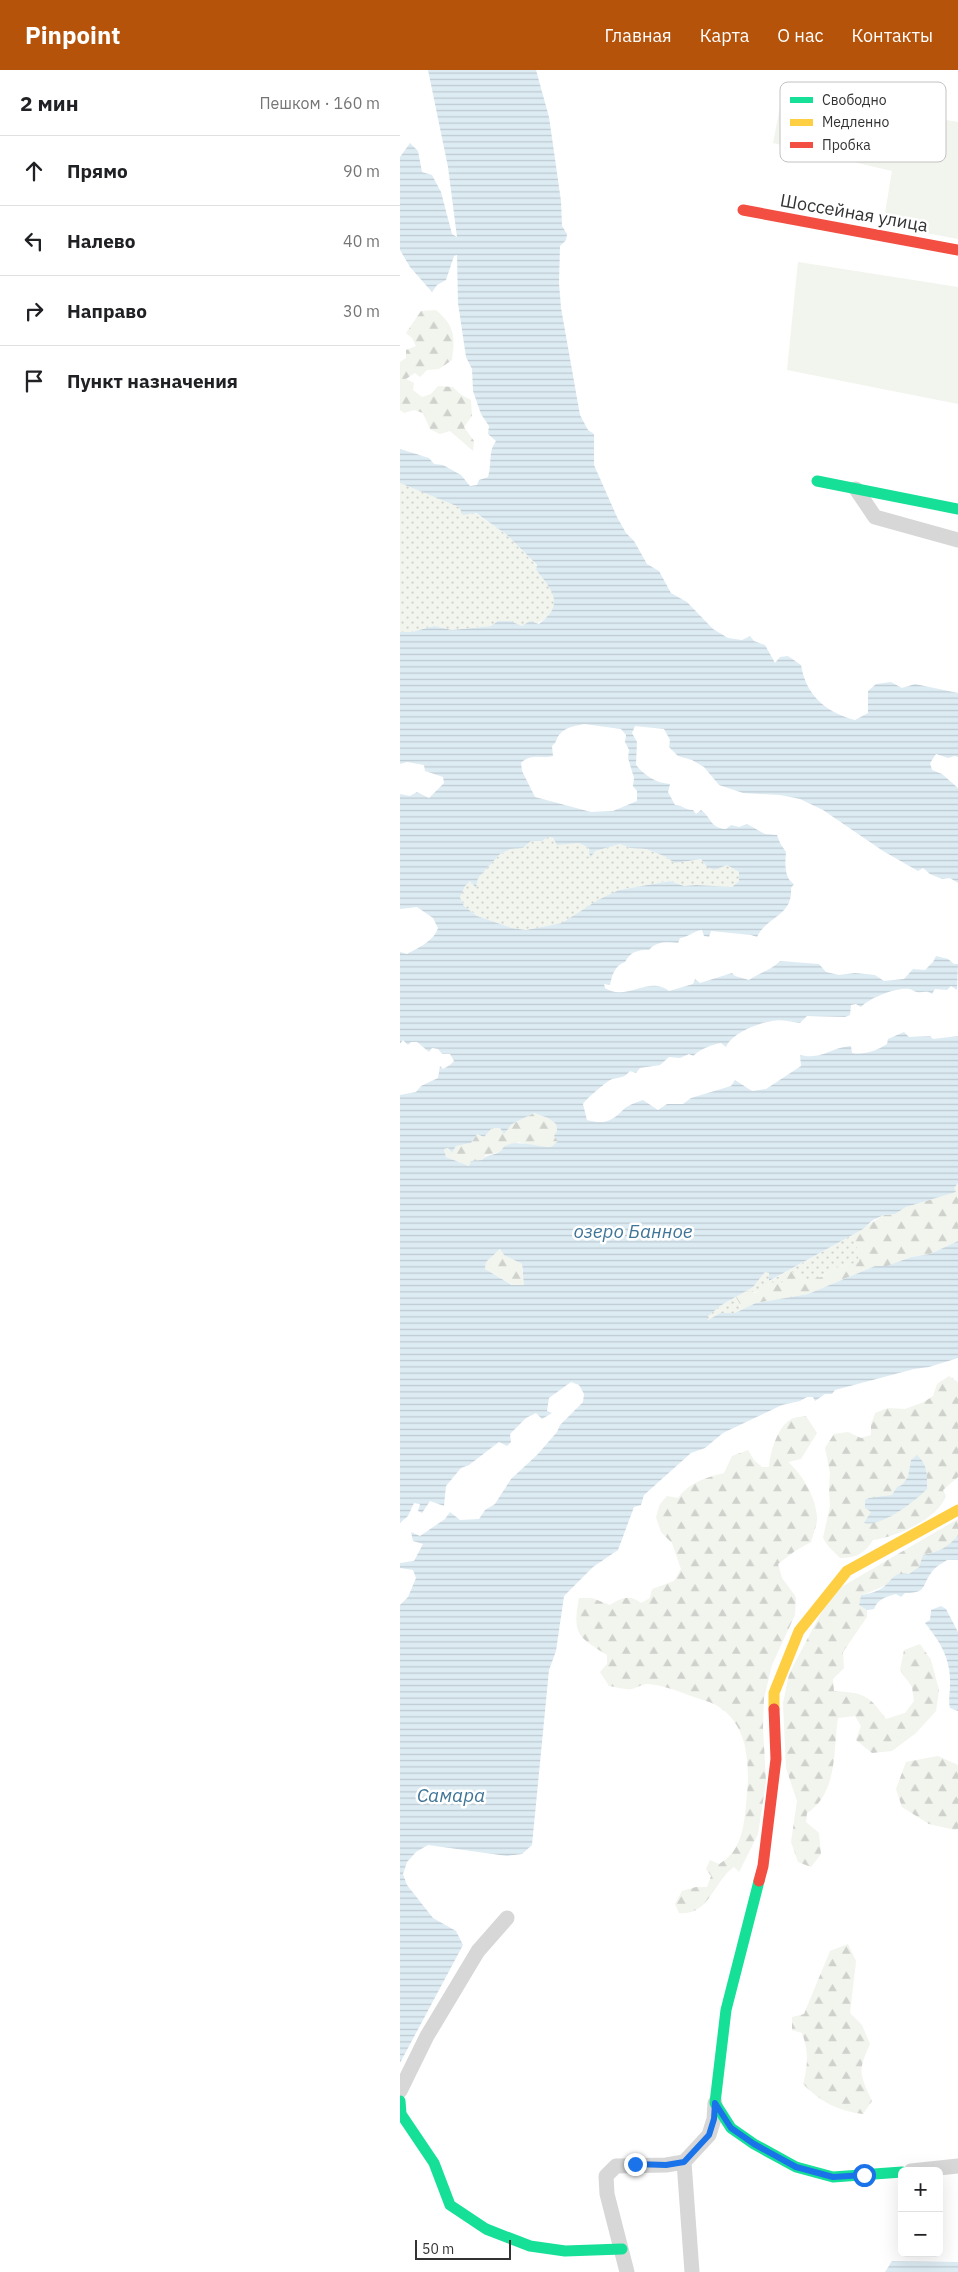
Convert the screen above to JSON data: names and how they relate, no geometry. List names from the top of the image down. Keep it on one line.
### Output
{"streets":{"street":["Шоссейная улица"]},"water":["озеро Банное","Самара"],"legend":["Свободно","Медленно","Пробка"],"scale_bar":"50 m","page":{"header":"Pinpoint","nav":["Главная","Карта","О нас","Контакты"],"heading":["2 мин","Пешком · 160 m"],"list":[["Прямо","90 m"],["Налево","40 m"],["Направо","30 m"],"Пункт назначения"],"map_buttons":["+","−"],"scale":"50 m"}}
